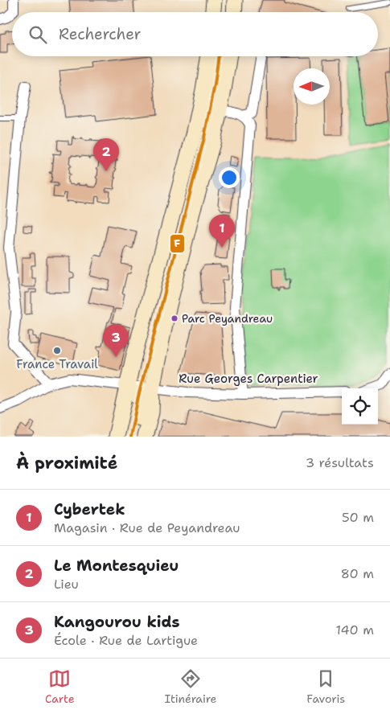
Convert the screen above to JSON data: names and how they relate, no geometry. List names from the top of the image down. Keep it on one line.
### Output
{"streets":{"street":["Rue Georges Carpentier"]},"places":["Parc Peyandreau","France Travail"],"lines":["transit line F"],"north":"left","page":{"search":"Rechercher","pins":["2","1","3"],"heading":["À proximité","3 résultats"],"list":[{"mark":"1","name":"Cybertek","note":"Magasin · Rue de Peyandreau","value":"50 m"},{"mark":"2","name":"Le Montesquieu","note":"Lieu","value":"80 m"},{"mark":"3","name":"Kangourou kids","note":"École · Rue de Lartigue","value":"140 m"}],"nav":["Carte","Itinéraire","Favoris"]}}
